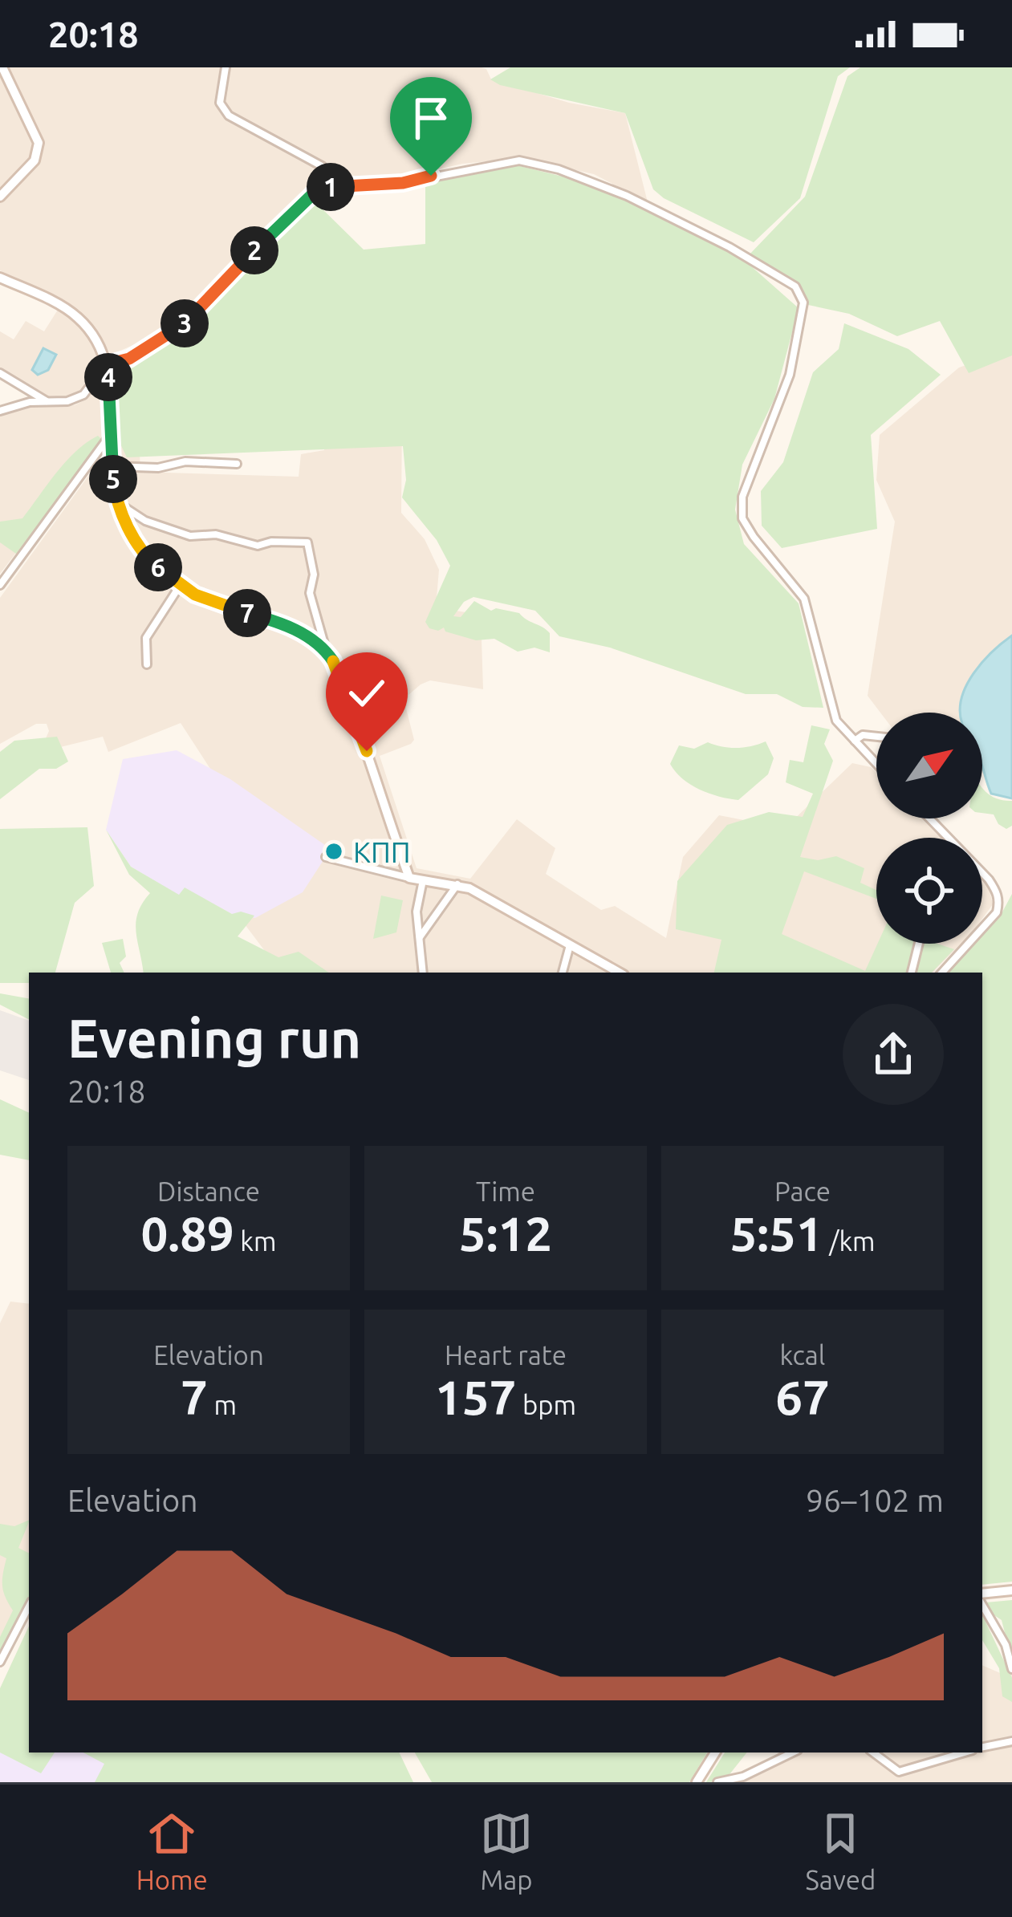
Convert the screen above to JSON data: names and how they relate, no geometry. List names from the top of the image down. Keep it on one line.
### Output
{"places":["КПП"],"north":"top right","page":{"status":"20:18","pins":["1","2","3","4","5","6","7"],"heading":["Evening run","20:18"],"stats":[["Distance","0.89 km"],["Time","5:12"],["Pace","5:51 /km"],["Elevation","7 m"],["Heart rate","157 bpm"],["kcal","67"]],"chart":["Elevation","96–102 m"],"tabs":["Home","Map","Saved"]}}
